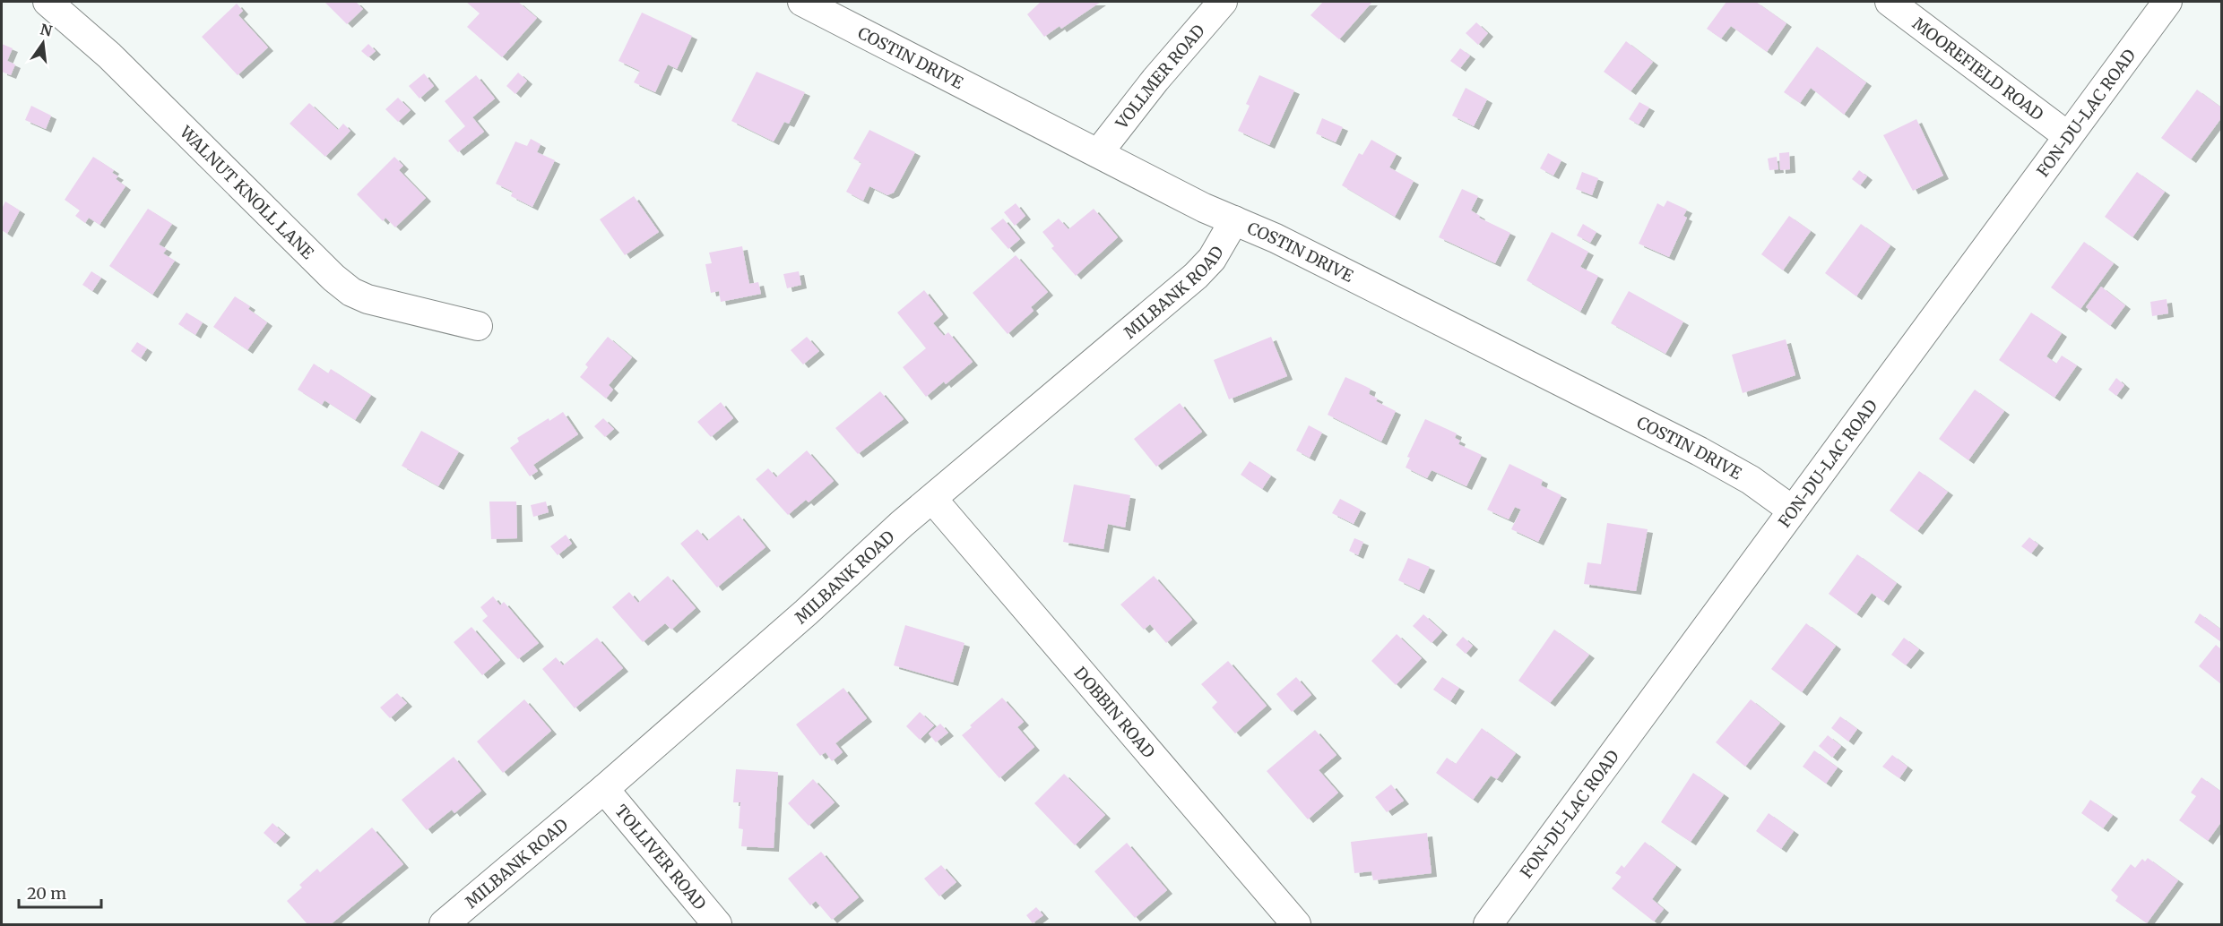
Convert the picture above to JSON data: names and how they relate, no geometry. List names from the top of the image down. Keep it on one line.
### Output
{"streets":{"street":["COSTIN DRIVE","MOOREFIELD ROAD","VOLLMER ROAD","FON-DU-LAC ROAD","WALNUT KNOLL LANE","MILBANK ROAD","DOBBIN ROAD","TOLLIVER ROAD"]},"crossings":[["COSTIN DRIVE","VOLLMER ROAD"],["COSTIN DRIVE","FON-DU-LAC ROAD"],["COSTIN DRIVE","MILBANK ROAD"],["MOOREFIELD ROAD","FON-DU-LAC ROAD"],["MILBANK ROAD","DOBBIN ROAD"],["MILBANK ROAD","TOLLIVER ROAD"]],"scale_bar":"20 m","north":"top"}
